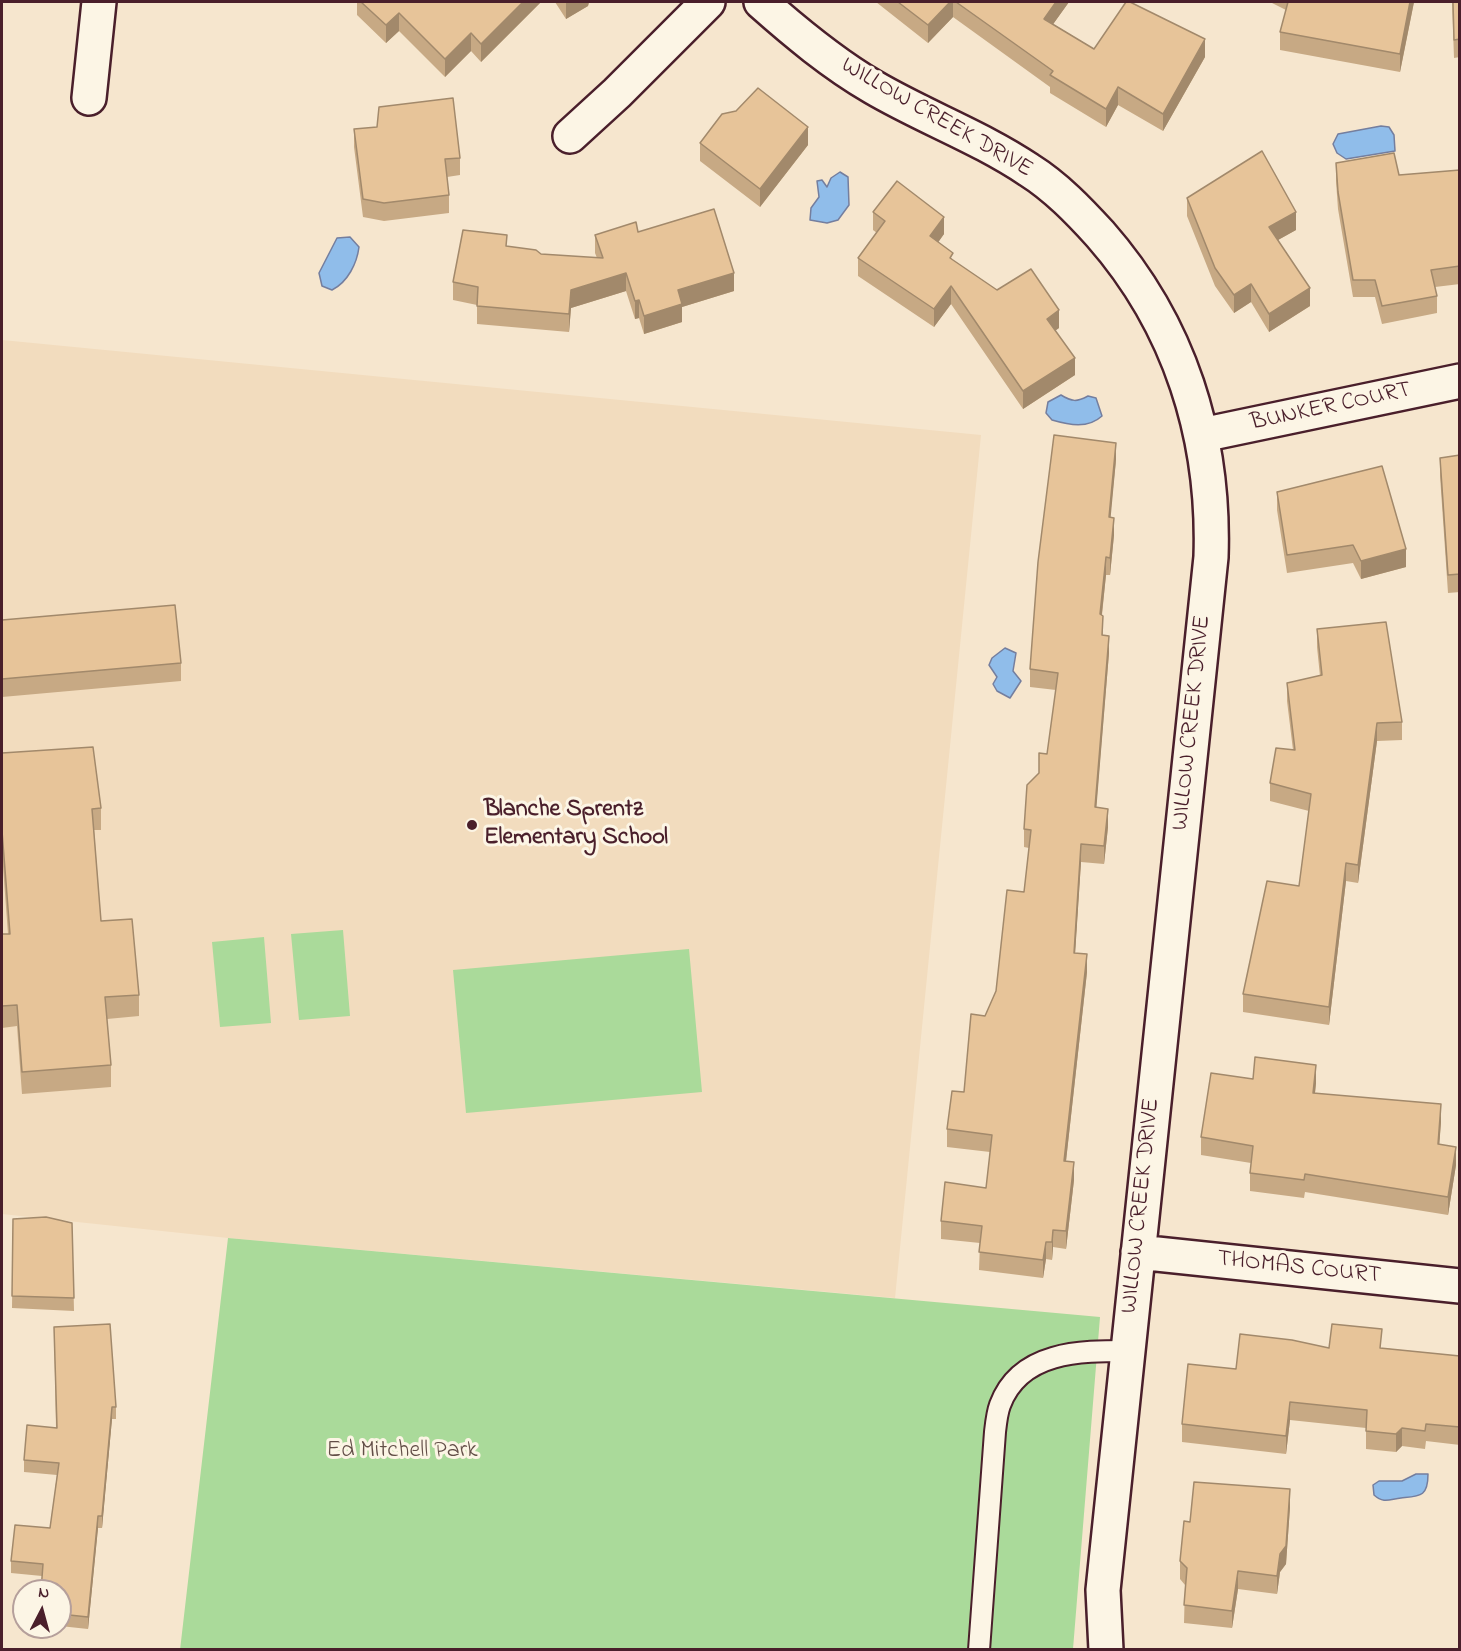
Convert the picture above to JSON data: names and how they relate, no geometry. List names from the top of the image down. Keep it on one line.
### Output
{"streets":{"street":["WILLOW CREEK DRIVE","BUNKER COURT","THOMAS COURT"]},"crossings":[["WILLOW CREEK DRIVE","BUNKER COURT"],["WILLOW CREEK DRIVE","THOMAS COURT"]],"parks":["Ed Mitchell Park"],"places":["Blanche Sprentz Elementary School"],"north":"top"}
